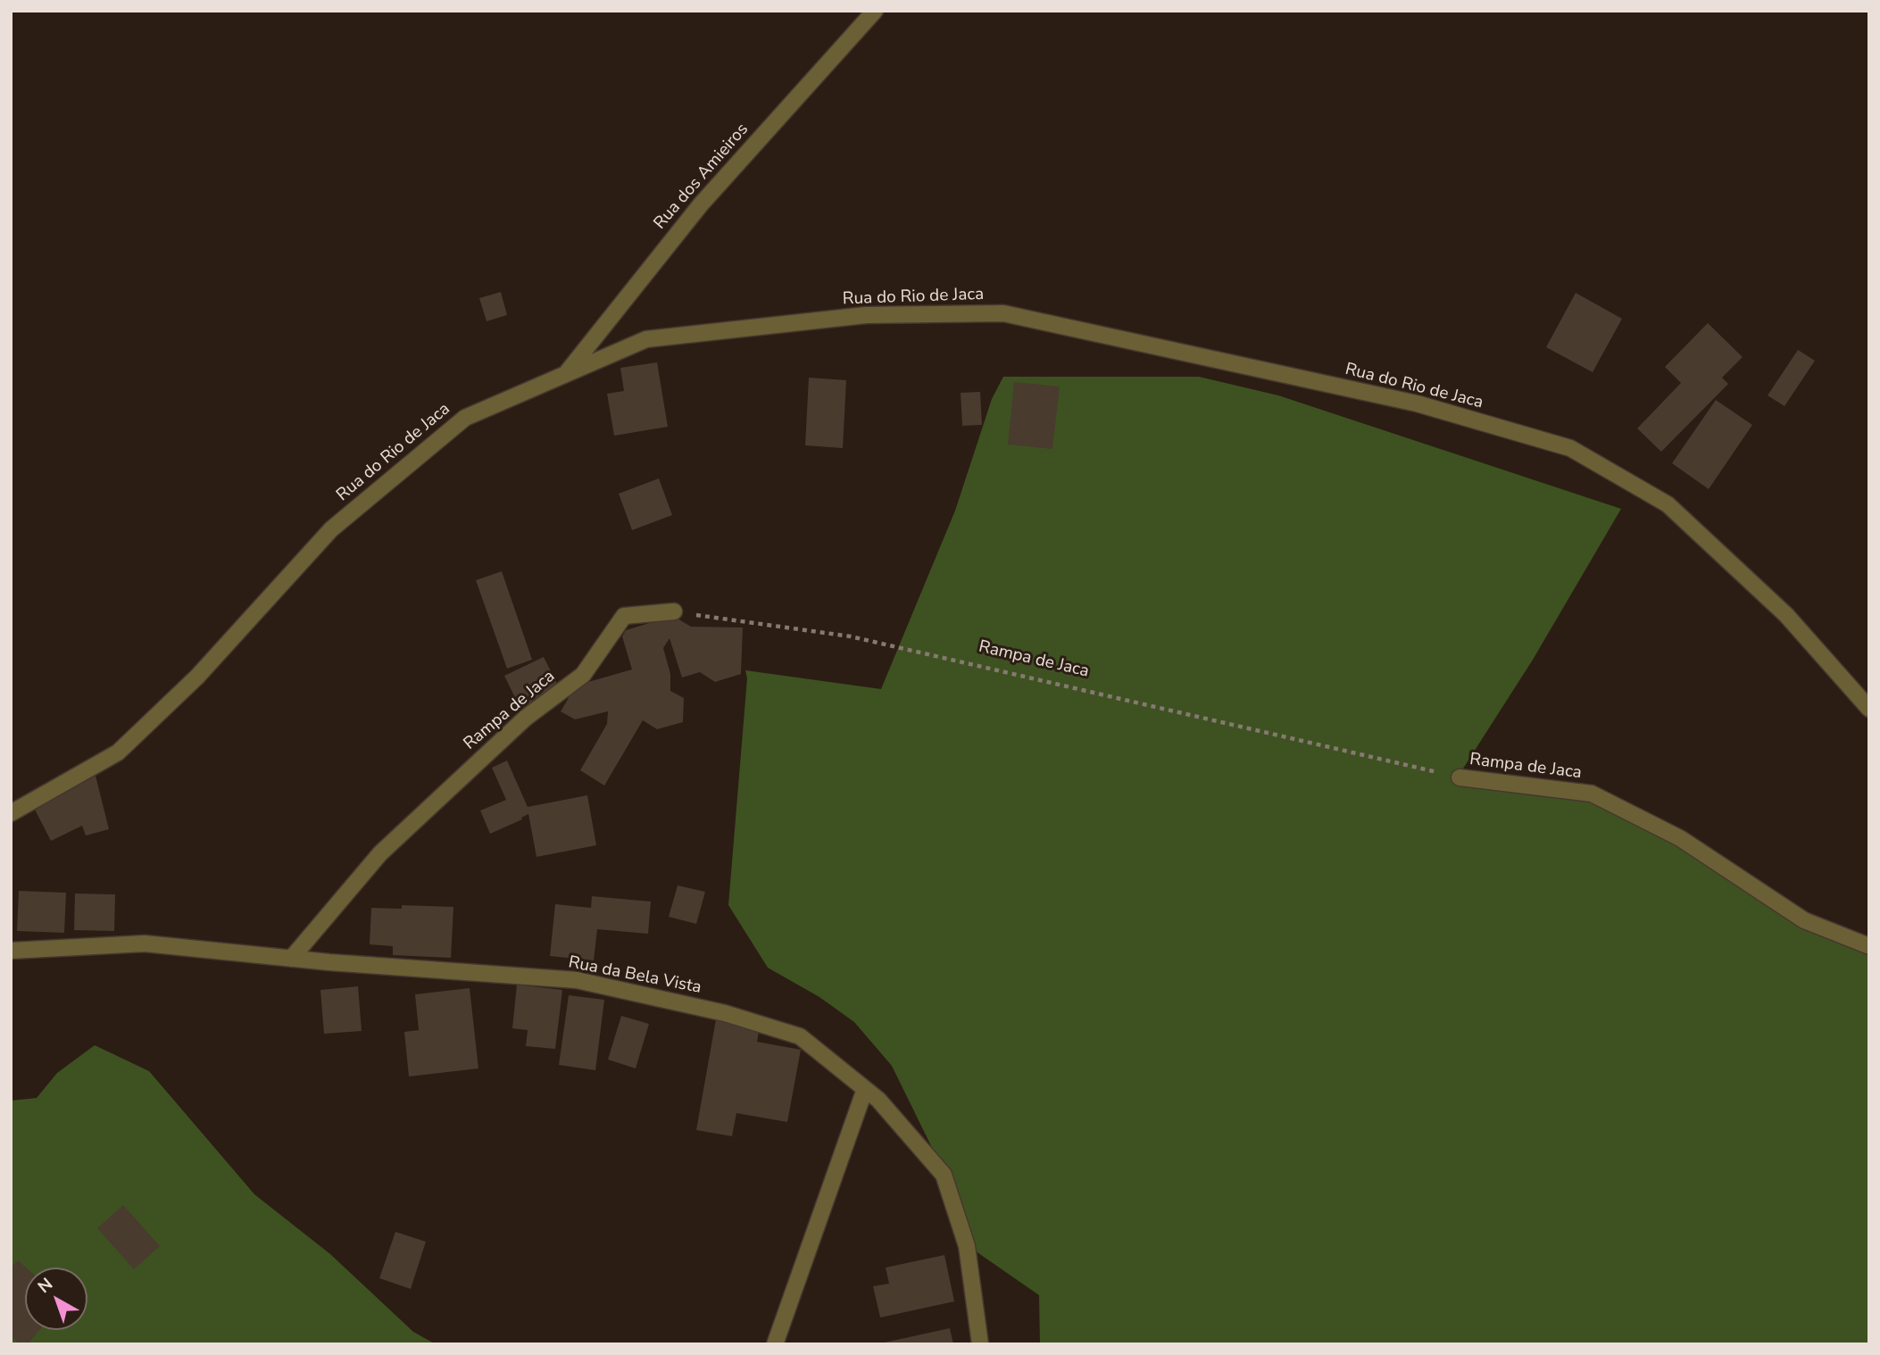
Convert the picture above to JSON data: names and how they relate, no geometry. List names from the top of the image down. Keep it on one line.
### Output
{"streets":{"street":["Rua dos Amieiros","Rua do Rio de Jaca","Rampa de Jaca","Rua da Bela Vista"]},"crossings":[["Rua dos Amieiros","Rua do Rio de Jaca"],["Rampa de Jaca","Rua da Bela Vista"]],"north":"top left"}
